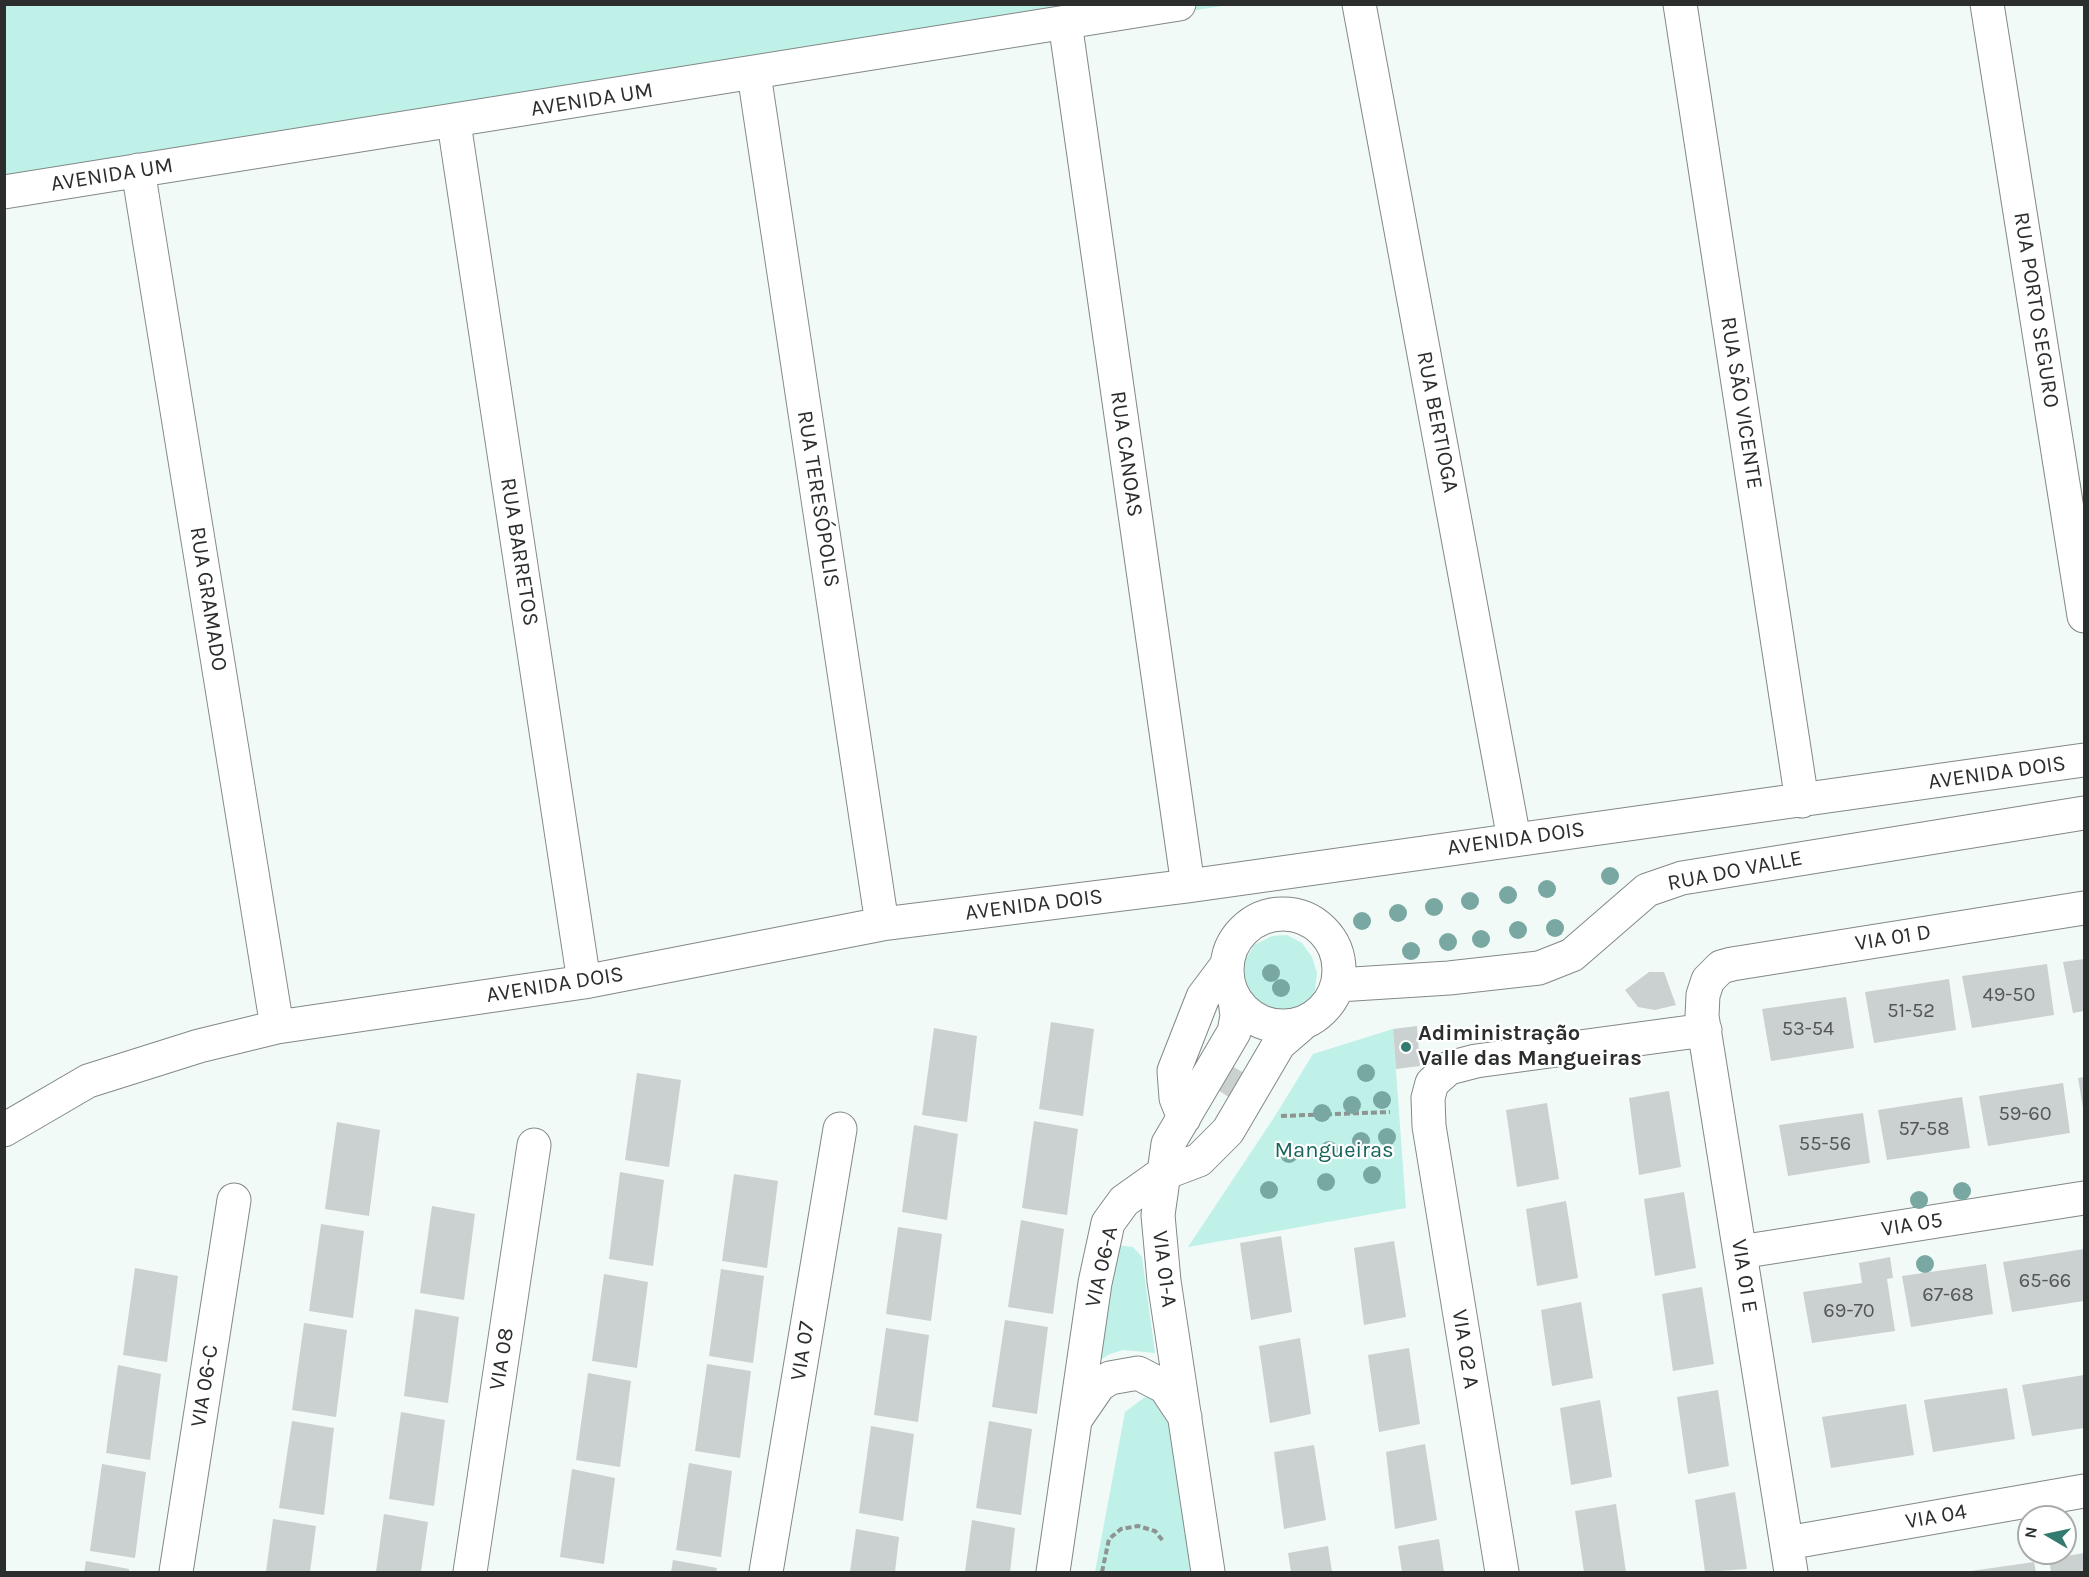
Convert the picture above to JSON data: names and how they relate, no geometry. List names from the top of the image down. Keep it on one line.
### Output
{"streets":{"street":["AVENIDA UM","RUA PORTO SEGURO","RUA SÃO VICENTE","RUA BERTIOGA","RUA CANOAS","RUA TERESÓPOLIS","RUA BARRETOS","RUA GRAMADO","AVENIDA DOIS","RUA DO VALLE","VIA 01 D","VIA 05","VIA 06-A","VIA 01-A","VIA 01 E","VIA 02 A","VIA 07","VIA 08","VIA 06-C","VIA 04"]},"crossings":[["AVENIDA UM","RUA CANOAS"],["AVENIDA UM","RUA TERESÓPOLIS"],["AVENIDA UM","RUA BARRETOS"],["AVENIDA UM","RUA GRAMADO"],["RUA SÃO VICENTE","AVENIDA DOIS"],["RUA BERTIOGA","AVENIDA DOIS"],["RUA CANOAS","AVENIDA DOIS"],["RUA TERESÓPOLIS","AVENIDA DOIS"],["RUA BARRETOS","AVENIDA DOIS"],["RUA GRAMADO","AVENIDA DOIS"],["VIA 01 D","VIA 01 E"],["VIA 05","VIA 01 E"],["VIA 06-A","VIA 01-A"],["VIA 01 E","VIA 04"]],"parks":["Mangueiras"],"places":["Adiministração Valle das Mangueiras"],"house_numbers":["49-50","51-52","53-54","59-60","57-58","55-56","65-66","67-68","69-70"],"north":"left"}
